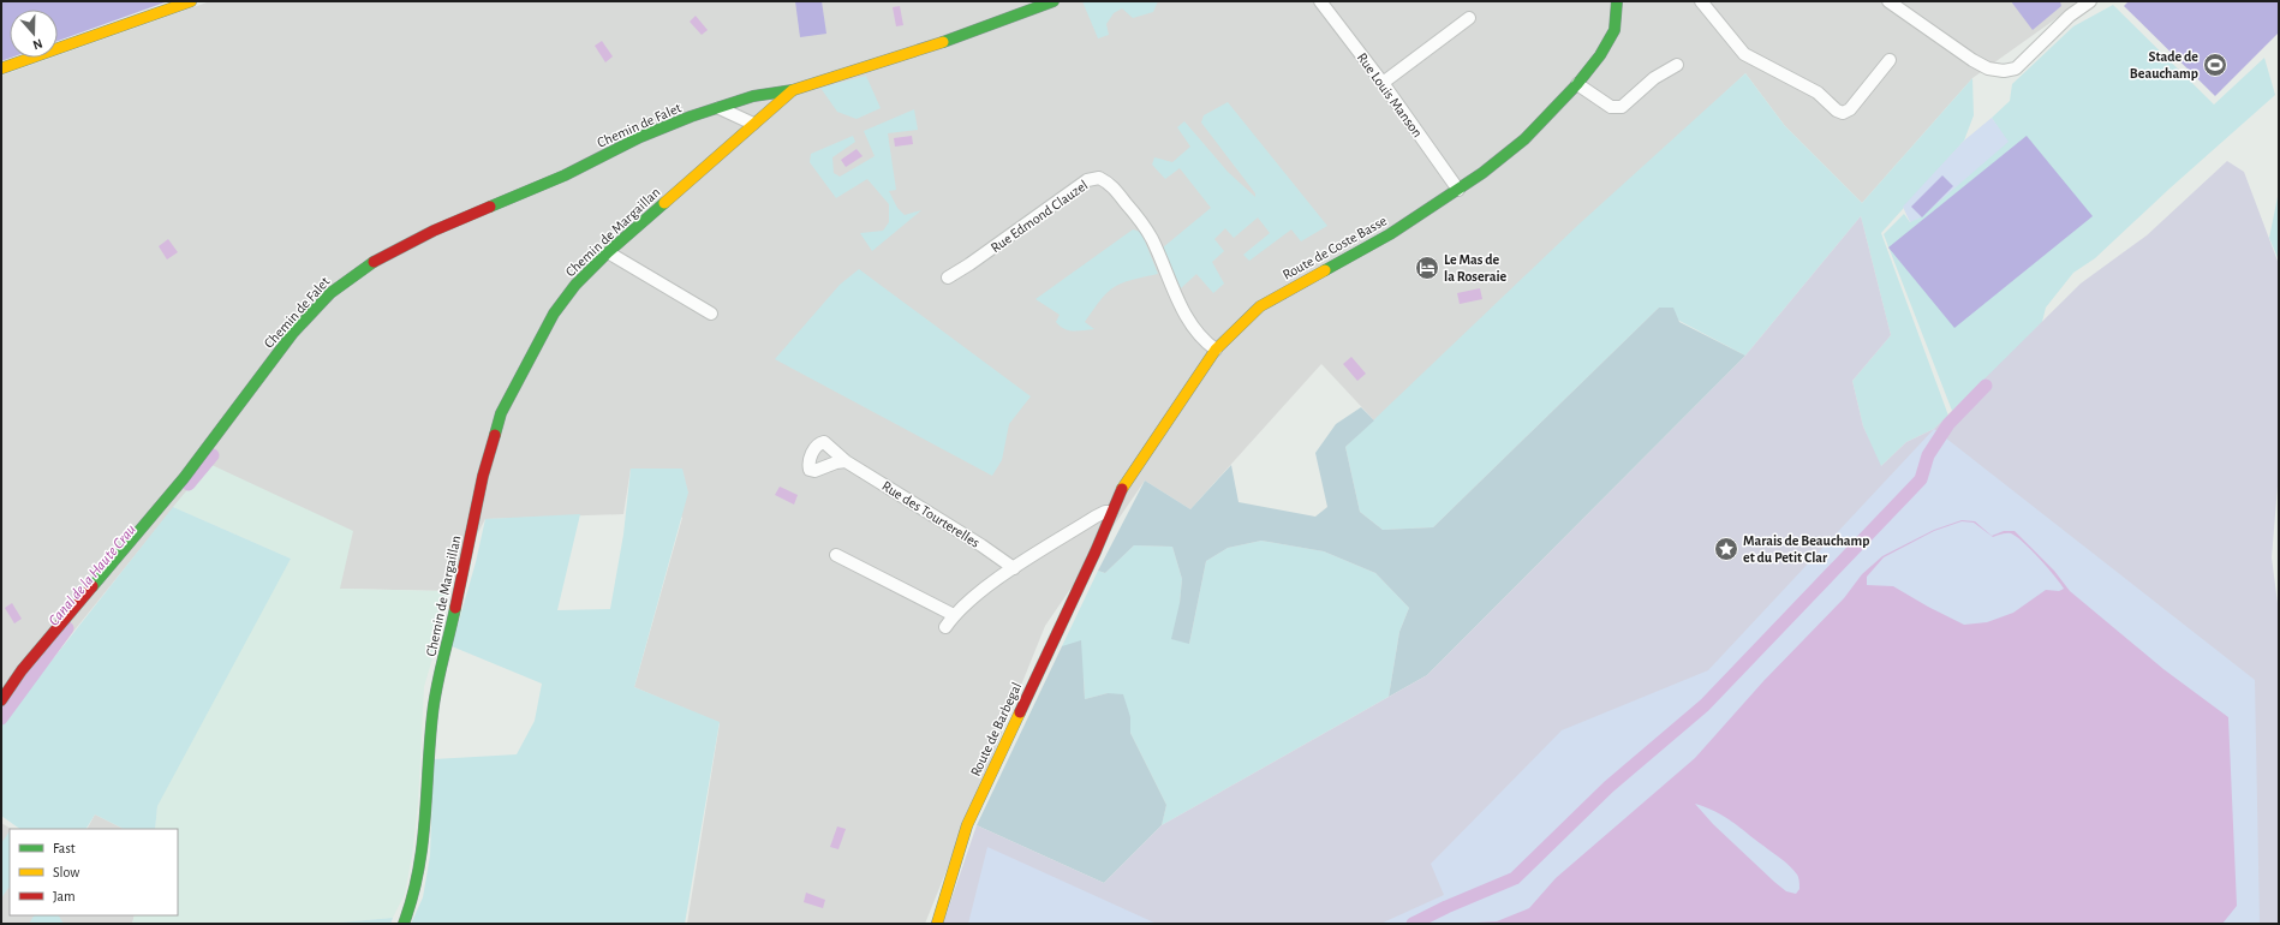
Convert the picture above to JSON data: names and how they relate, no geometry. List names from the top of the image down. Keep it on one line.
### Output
{"streets":{"street":["Rue Louis Manson","Chemin de Falet","Rue Edmond Clauzel","Chemin de Margaillan","Route de Coste Basse","Rue des Tourterelles","Route de Barbegal"]},"crossings":[["Rue Louis Manson","Route de Coste Basse"],["Chemin de Falet","Chemin de Margaillan"],["Rue Edmond Clauzel","Route de Coste Basse"],["Route de Coste Basse","Route de Barbegal"]],"water":["Canal de la Haute Crau"],"places":{"sports":["Stade de Beauchamp"],"hotel":["Le Mas de la Roseraie"],"place":["Marais de Beauchamp et du Petit Clar"]},"legend":["Fast","Slow","Jam"],"north":"bottom"}
